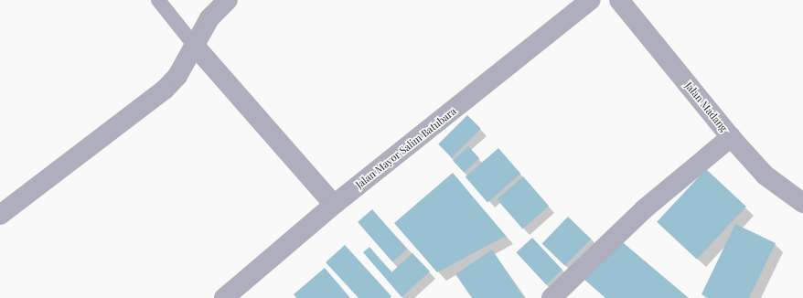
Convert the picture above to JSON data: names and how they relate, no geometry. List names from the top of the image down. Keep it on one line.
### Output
{"streets":{"street":["Jalan Madang","Jalan Mayor Salim Batubara"]}}
